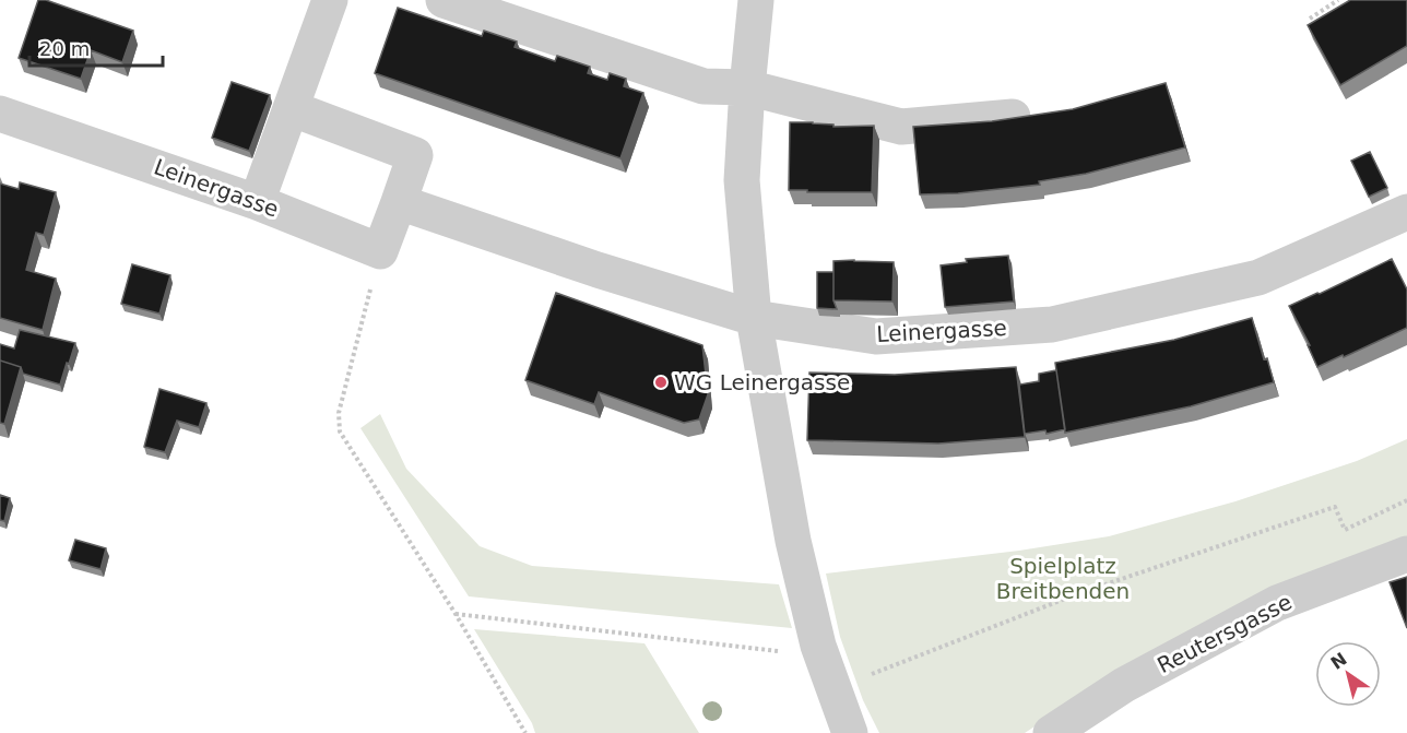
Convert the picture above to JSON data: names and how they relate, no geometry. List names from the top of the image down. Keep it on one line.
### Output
{"streets":{"street":["Leinergasse","Reutersgasse"]},"parks":["Spielplatz Breitbenden"],"places":["WG Leinergasse"],"scale_bar":"20 m","north":"top left"}
